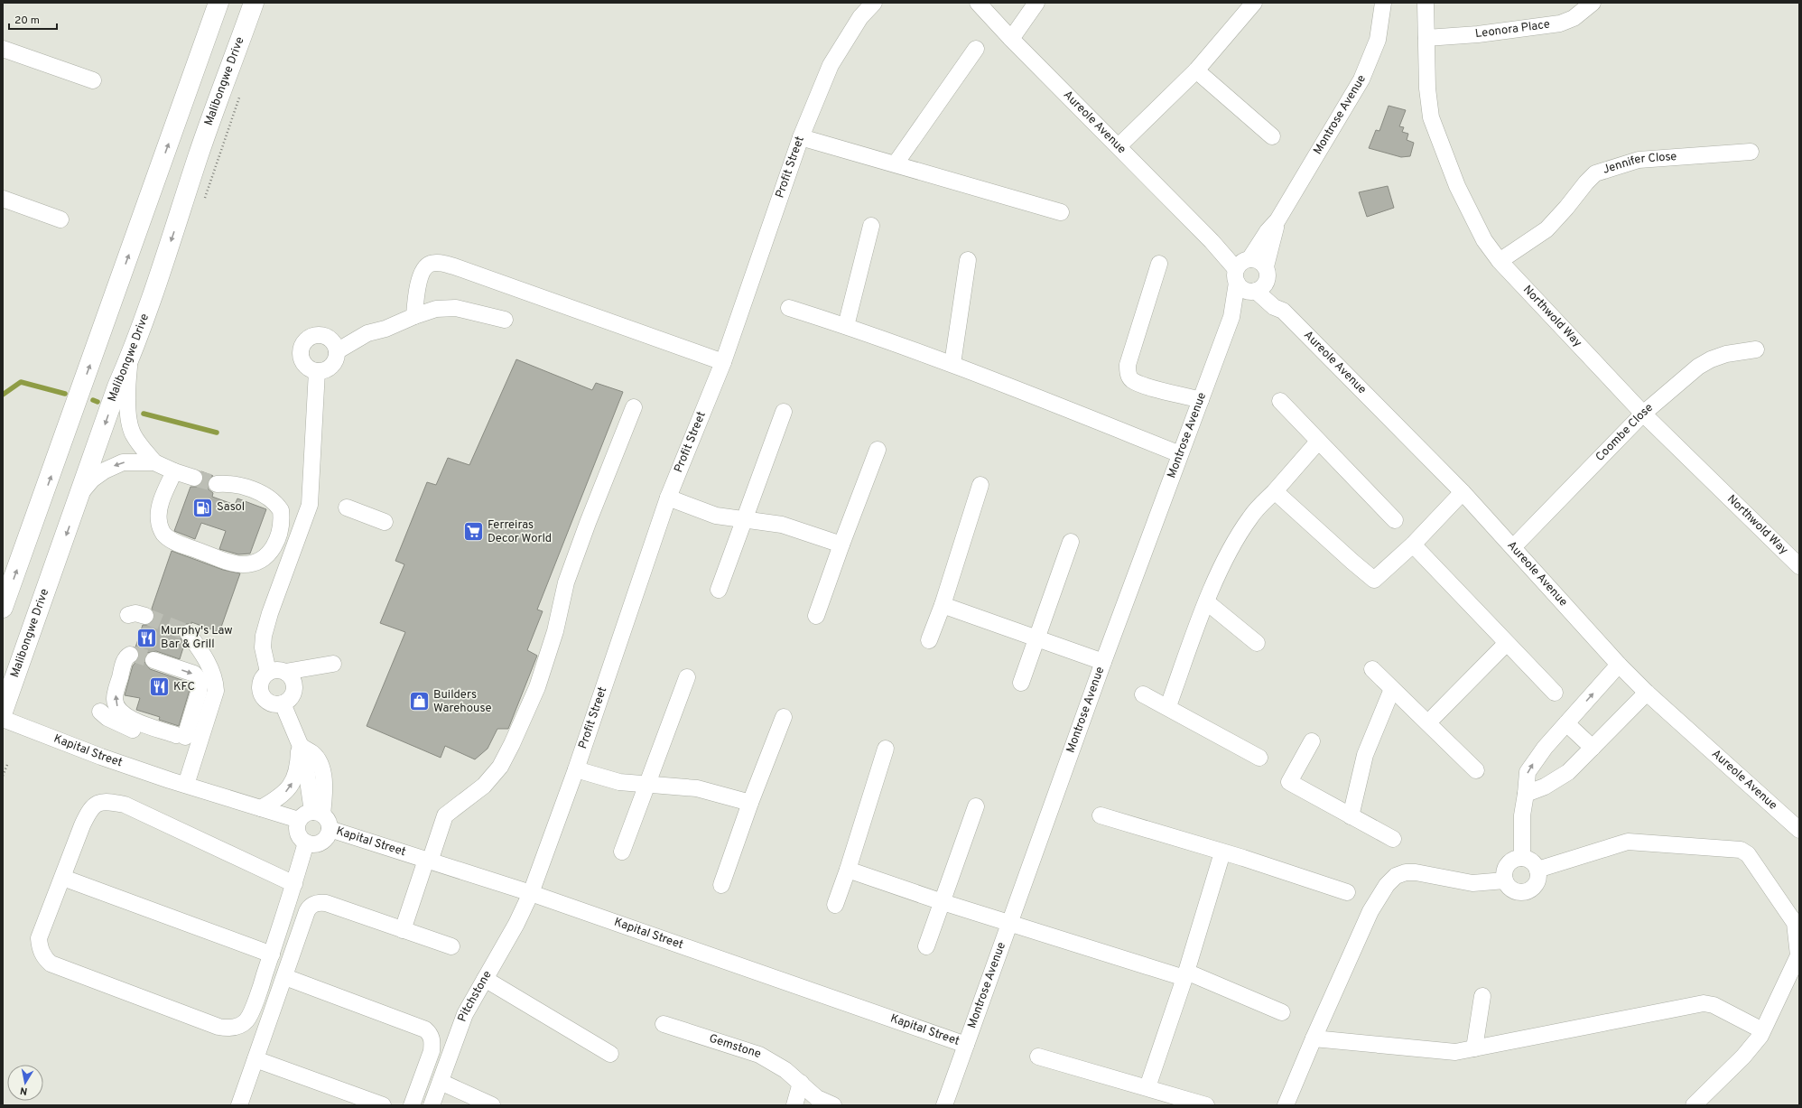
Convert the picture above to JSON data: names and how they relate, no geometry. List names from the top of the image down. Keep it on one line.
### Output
{"streets":{"main road":["Malibongwe Drive"],"street":["Leonora Place","Montrose Avenue","Aureole Avenue","Jennifer Close","Profit Street","Northwold Way","Coombe Close","Kapital Street","Pitchstone","Gemstone"]},"crossings":[["Leonora Place","Northwold Way"],["Montrose Avenue","Aureole Avenue"],["Montrose Avenue","Kapital Street"],["Aureole Avenue","Coombe Close"],["Jennifer Close","Northwold Way"],["Profit Street","Kapital Street"],["Profit Street","Pitchstone"],["Northwold Way","Coombe Close"],["Kapital Street","Pitchstone"]],"places":{"fuel station":["Sasol"],"supermarket":["Ferreiras Decor World"],"restaurant":["Murphy's Law Bar & Grill","KFC"],"shop":["Builders Warehouse"]},"scale_bar":"20 m","north":"bottom"}
